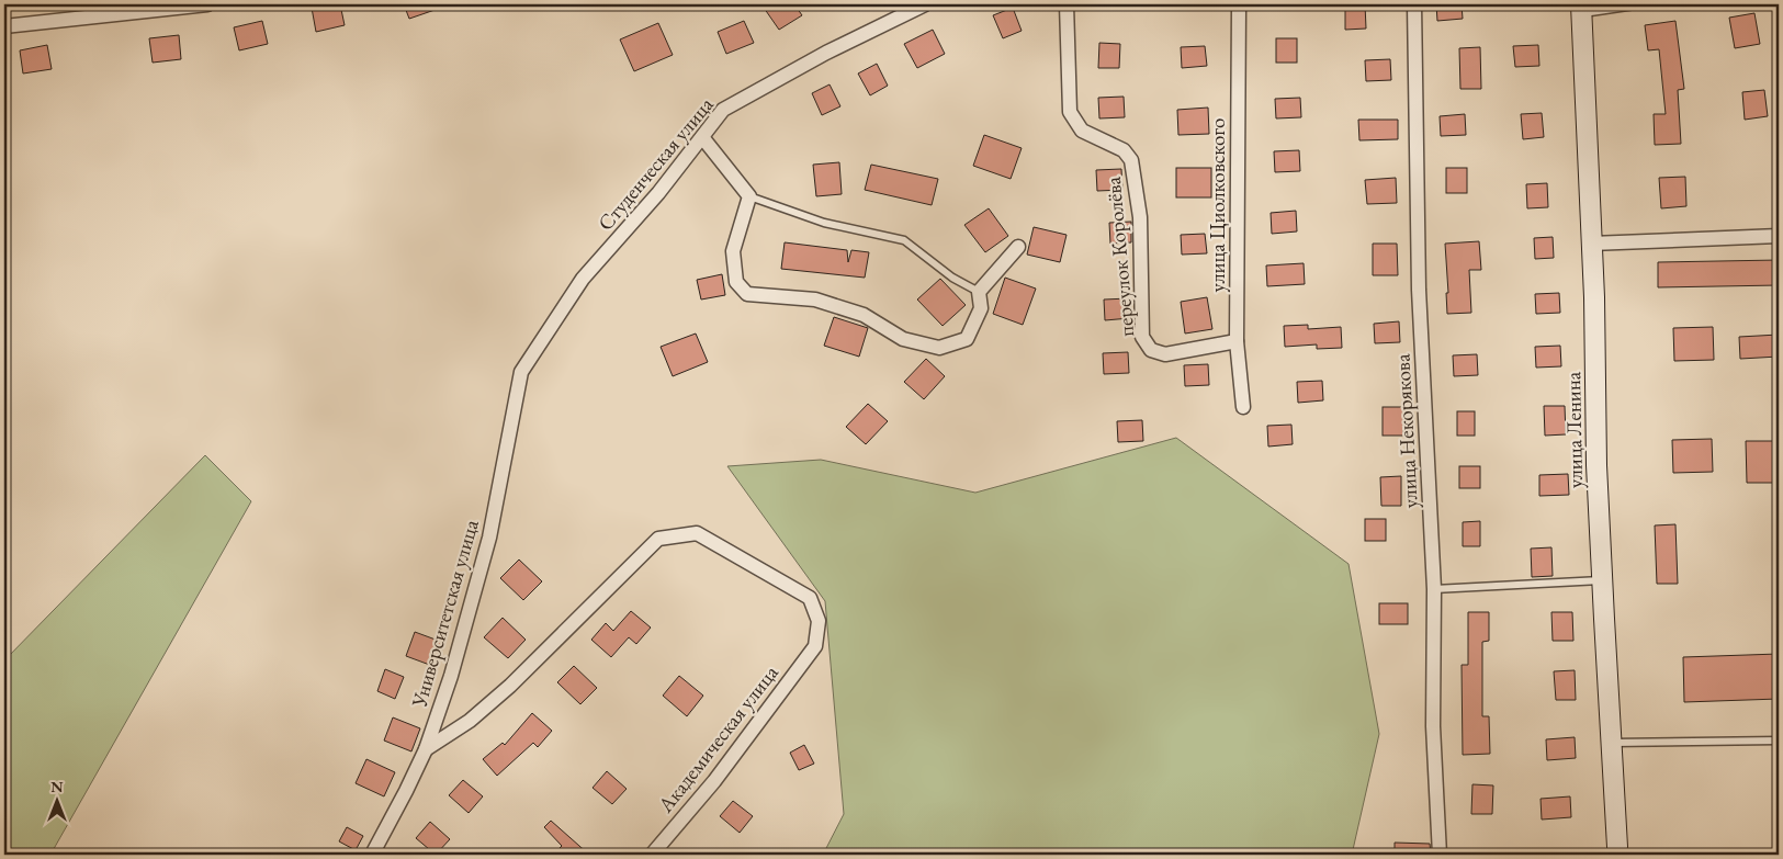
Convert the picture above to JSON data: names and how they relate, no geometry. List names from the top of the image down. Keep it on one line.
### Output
{"streets":{"street":["Студенческая улица","улица Циолковского","переулок Королёва","улица Ленина","улица Некорякова","Университетская улица","Академическая улица"]},"crossings":[["Студенческая улица","Университетская улица"],["улица Циолковского","переулок Королёва"],["Университетская улица","Академическая улица"]],"north":"top"}
